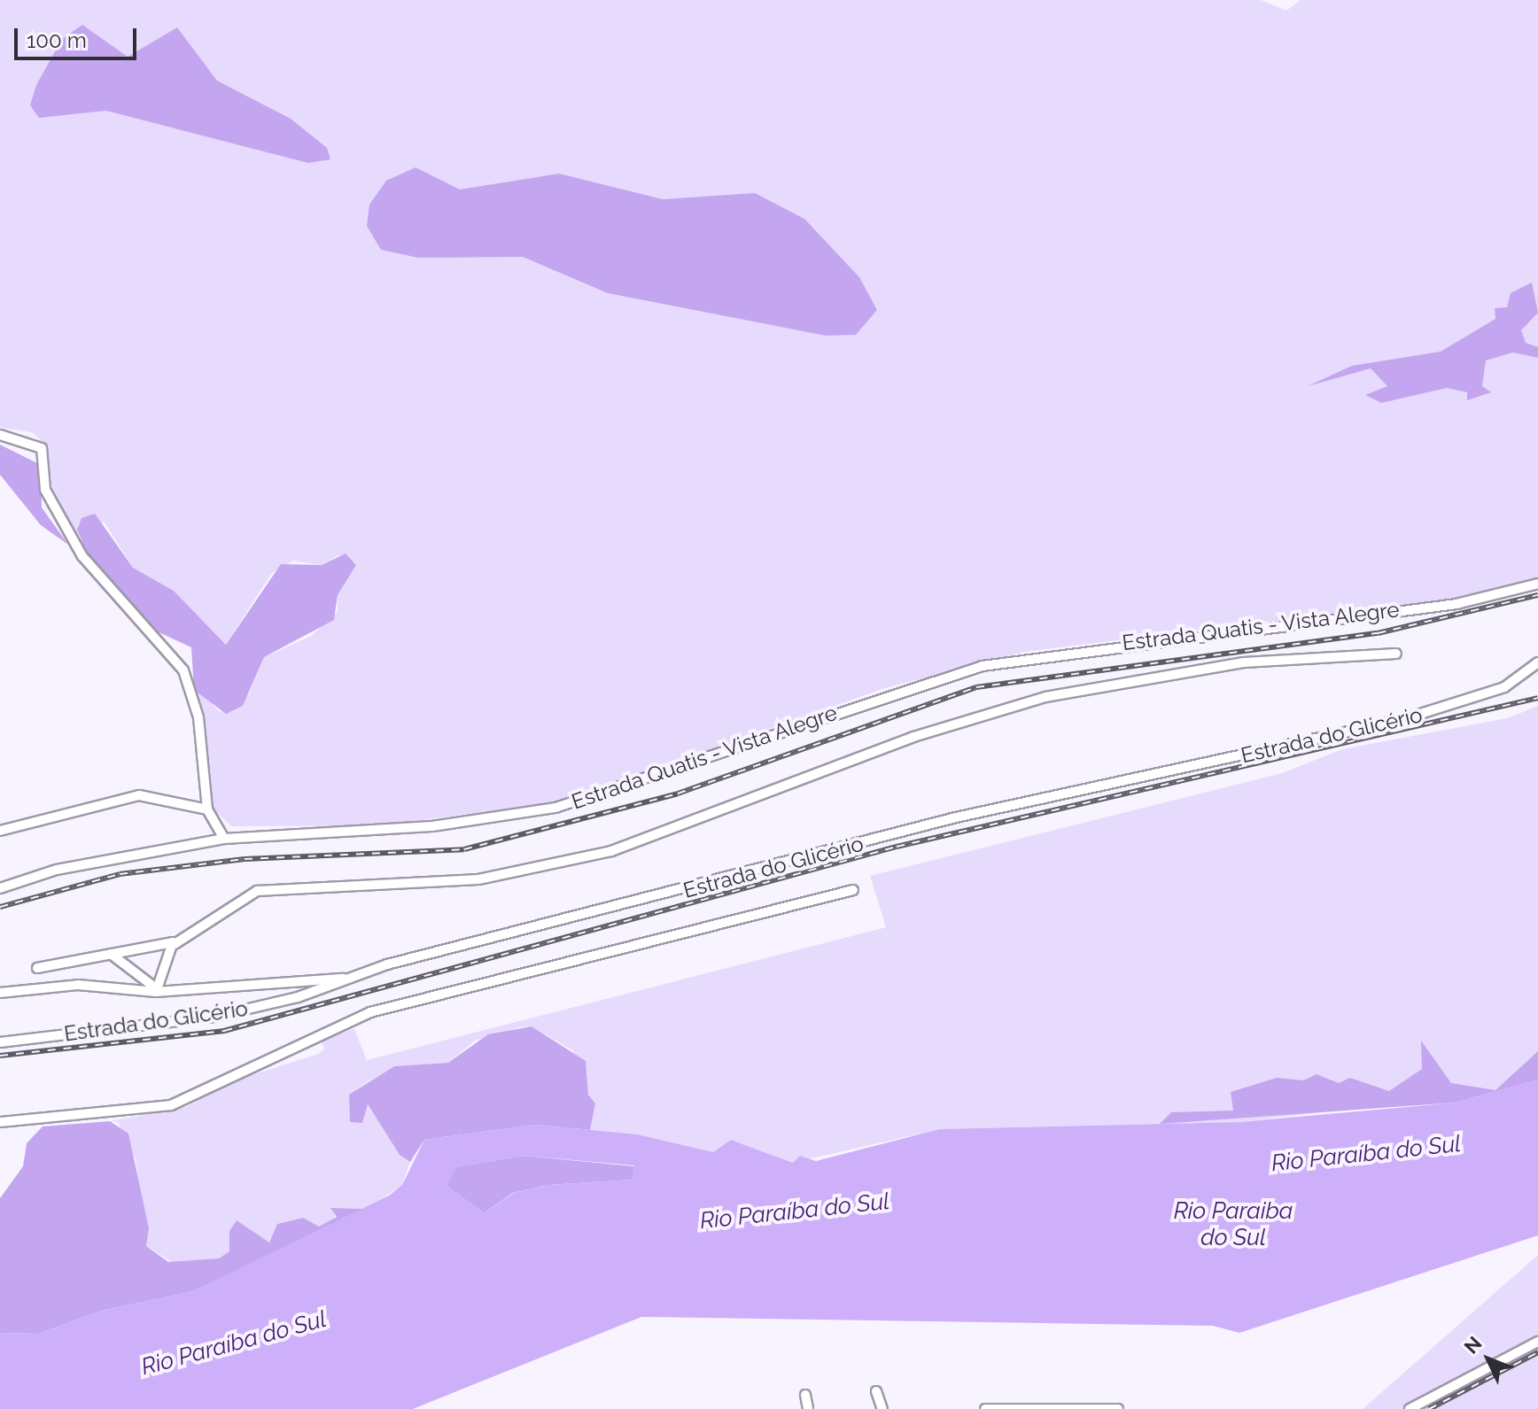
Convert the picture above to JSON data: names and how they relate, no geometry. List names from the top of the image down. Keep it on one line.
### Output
{"streets":{"street":["Estrada Quatis - Vista Alegre","Estrada do Glicério"]},"water":["Rio Paraíba do Sul","Rio Paraiba do Sul"],"scale_bar":"100 m","north":"top left"}
